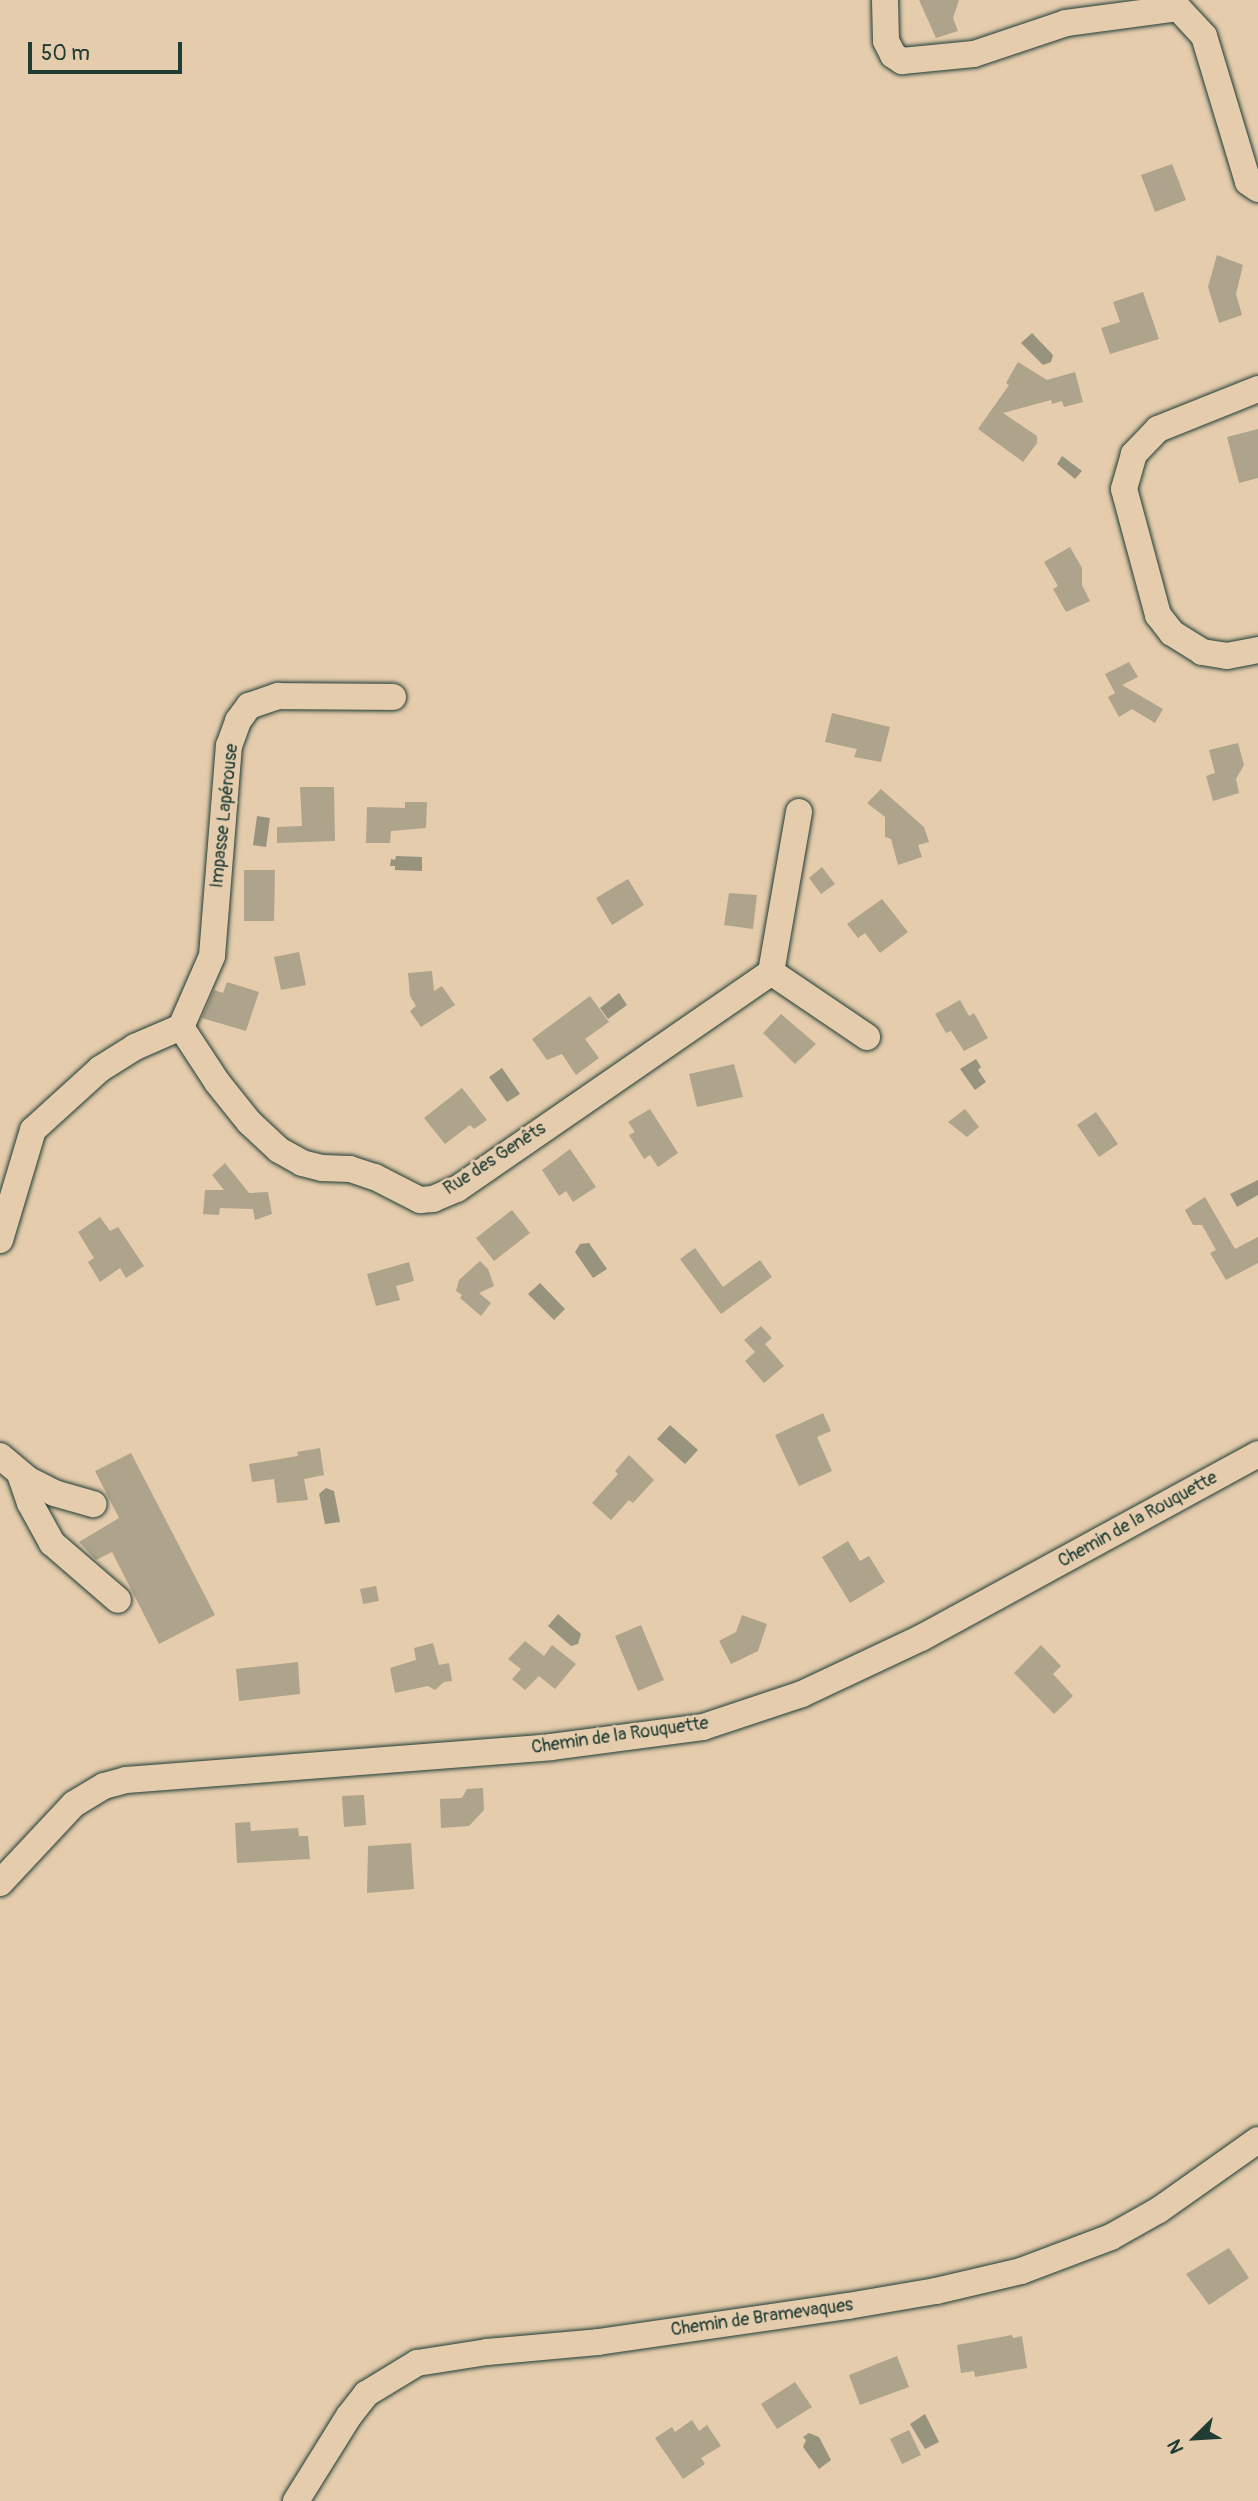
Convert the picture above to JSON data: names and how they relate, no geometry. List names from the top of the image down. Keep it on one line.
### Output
{"streets":{"street":["Impasse Lapérouse","Rue des Genêts","Chemin de la Rouquette","Chemin de Bramevaques"]},"crossings":[["Impasse Lapérouse","Rue des Genêts"]],"scale_bar":"50 m","north":"bottom left"}
